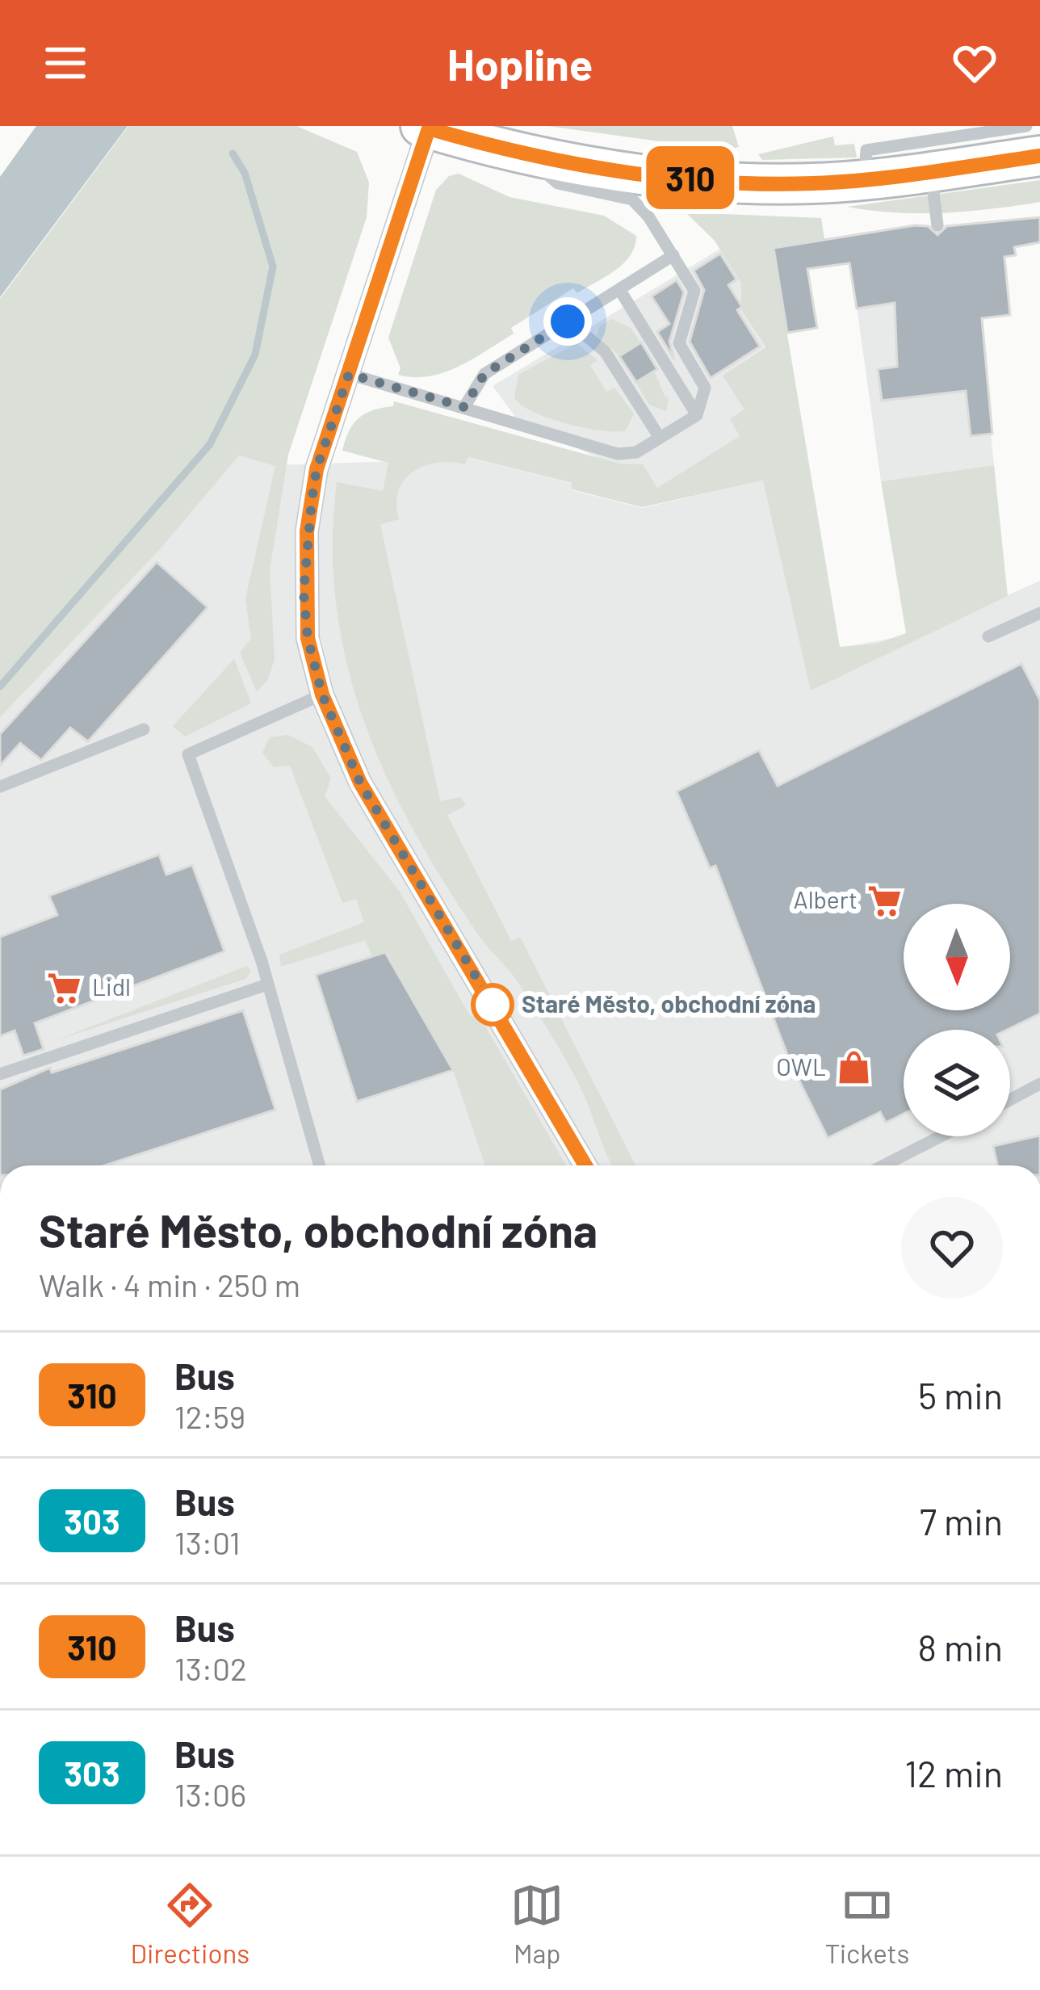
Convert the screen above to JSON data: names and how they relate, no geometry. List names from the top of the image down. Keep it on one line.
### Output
{"places":{"supermarket":["Albert","Lidl"],"other":["Staré Město, obchodní zóna"],"shop":["OWL"]},"lines":["bus line 310"],"north":"bottom","page":{"header":"Hopline","on_map":"310","heading":["Staré Město, obchodní zóna","Walk · 4 min · 250 m"],"list":[{"mark":"310","name":"Bus","note":"12:59","value":"5 min"},{"mark":"303","name":"Bus","note":"13:01","value":"7 min"},{"mark":"310","name":"Bus","note":"13:02","value":"8 min"},{"mark":"303","name":"Bus","note":"13:06","value":"12 min"}],"tabs":["Directions","Map","Tickets"]}}
